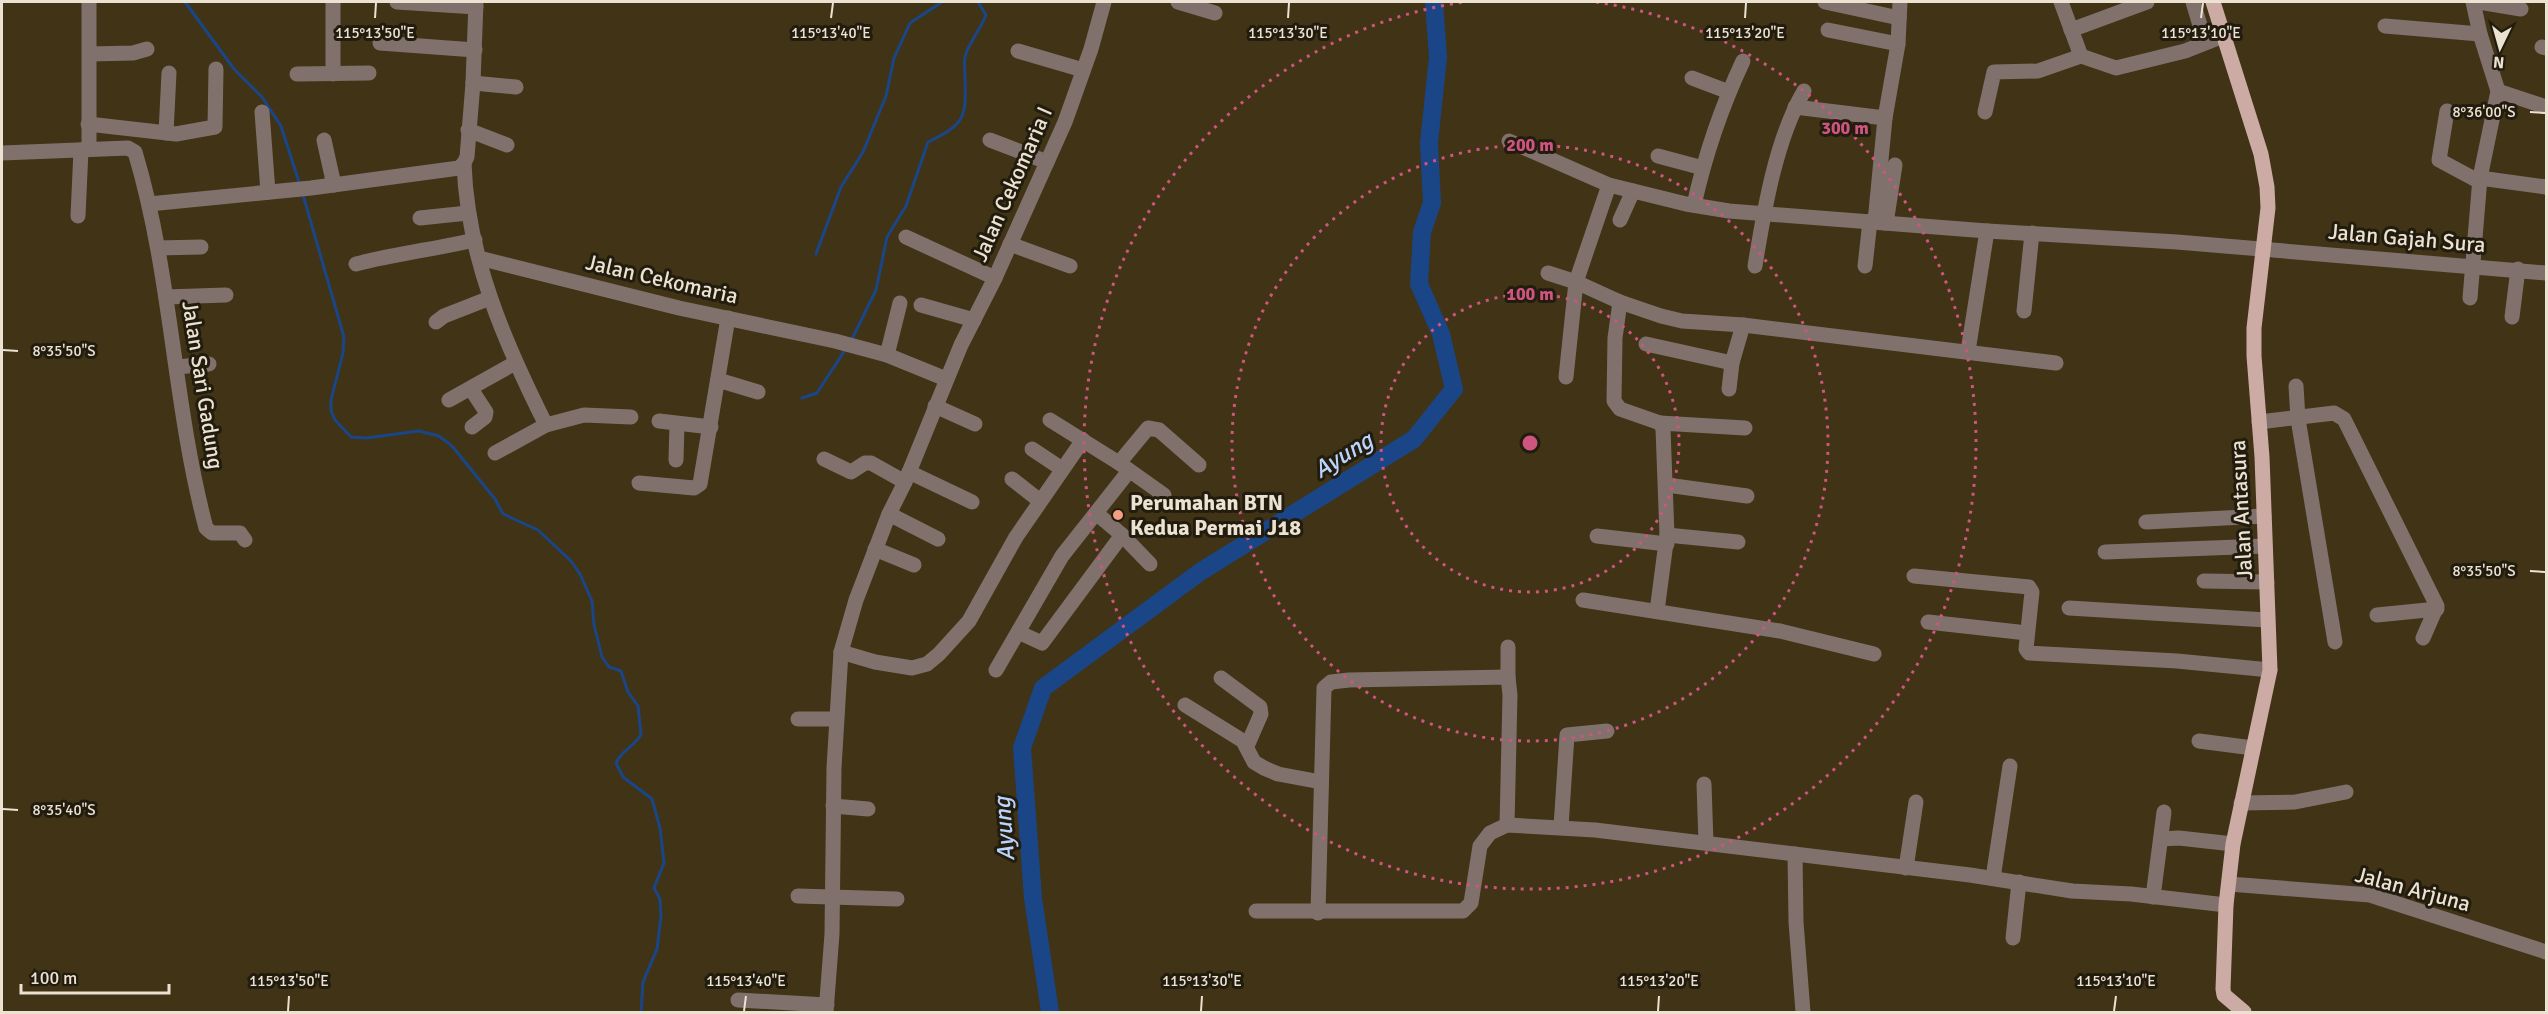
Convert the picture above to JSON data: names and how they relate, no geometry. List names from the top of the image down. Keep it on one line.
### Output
{"streets":{"main road":["Jalan Antasura"],"street":["Jalan Cekomaria I","Jalan Gajah Sura","Jalan Cekomaria","Jalan Sari Gadung","Jalan Arjuna"]},"crossings":[["Jalan Cekomaria I","Jalan Cekomaria"],["Jalan Gajah Sura","Jalan Antasura"],["Jalan Antasura","Jalan Arjuna"]],"water":["Ayung"],"places":["Perumahan BTN Kedua Permai J18"],"scale_bar":"100 m","north":"bottom","coordinates":["115°13'50\"E","115°13'40\"E","115°13'30\"E","115°13'20\"E","115°13'10\"E","8°36'00\"S","8°35'50\"S","8°35'40\"S"],"rings":["300 m","200 m","100 m"]}
